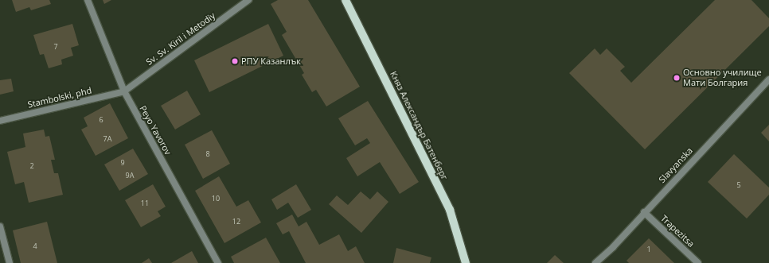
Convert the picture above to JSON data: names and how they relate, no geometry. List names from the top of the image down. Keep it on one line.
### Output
{"streets":{"main road":["Княз Александър Батенберг"],"street":["Sv. Sv. Kiril i Metodiy","Stambolski, phd","Peyo Yavorov","Slavyanska","Trapezitsa"]},"crossings":[["Sv. Sv. Kiril i Metodiy","Stambolski, phd"],["Sv. Sv. Kiril i Metodiy","Peyo Yavorov"],["Stambolski, phd","Peyo Yavorov"],["Slavyanska","Trapezitsa"]],"places":["РПУ Казанлък","Основно училище Мати Болгария"],"house_numbers":["7","6","7A","8","9","2","9A","5","10","11","12","4","1"]}
